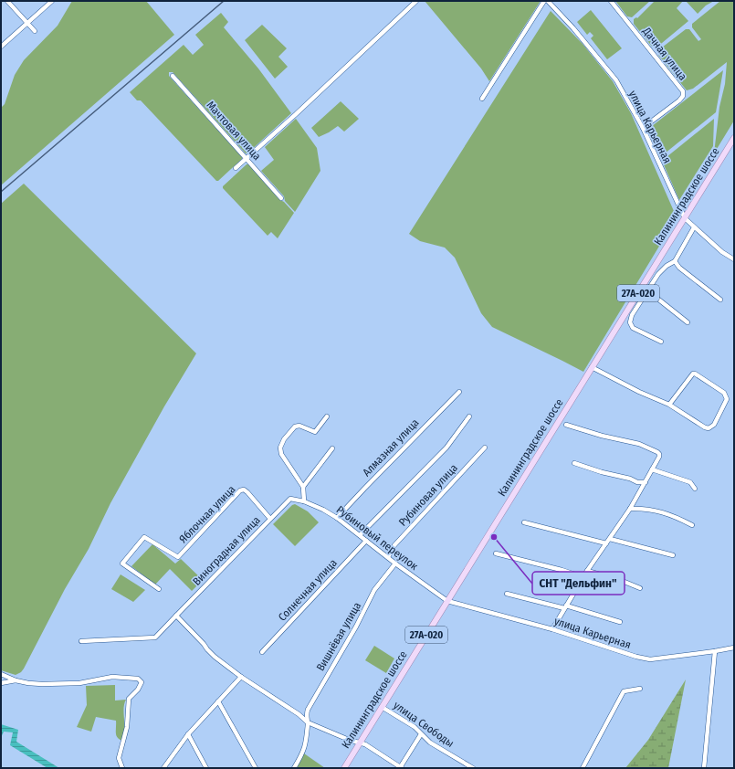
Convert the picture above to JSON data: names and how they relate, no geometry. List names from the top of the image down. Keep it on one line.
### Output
{"streets":{"main road":["Калининградское шоссе","27А-020"],"street":["Дачная улица","улица Карьерная","Мачтовая улица","Алмазная улица","Рубиновая улица","Яблочная улица","Рубиновый переулок","Виноградная улица","Солнечная улица","Вишнёвая улица","улица Свободы"]},"crossings":[["Дачная улица","улица Карьерная"],["улица Карьерная","Калининградское шоссе"],["улица Карьерная","Рубиновый переулок"],["Калининградское шоссе","Рубиновый переулок"],["Калининградское шоссе","улица Свободы"],["Алмазная улица","Рубиновый переулок"],["Рубиновая улица","Рубиновый переулок"],["Яблочная улица","Виноградная улица"],["Рубиновый переулок","Виноградная улица"],["Рубиновый переулок","Солнечная улица"],["Рубиновый переулок","Вишнёвая улица"]],"places":["СНТ \"Дельфин\""]}
